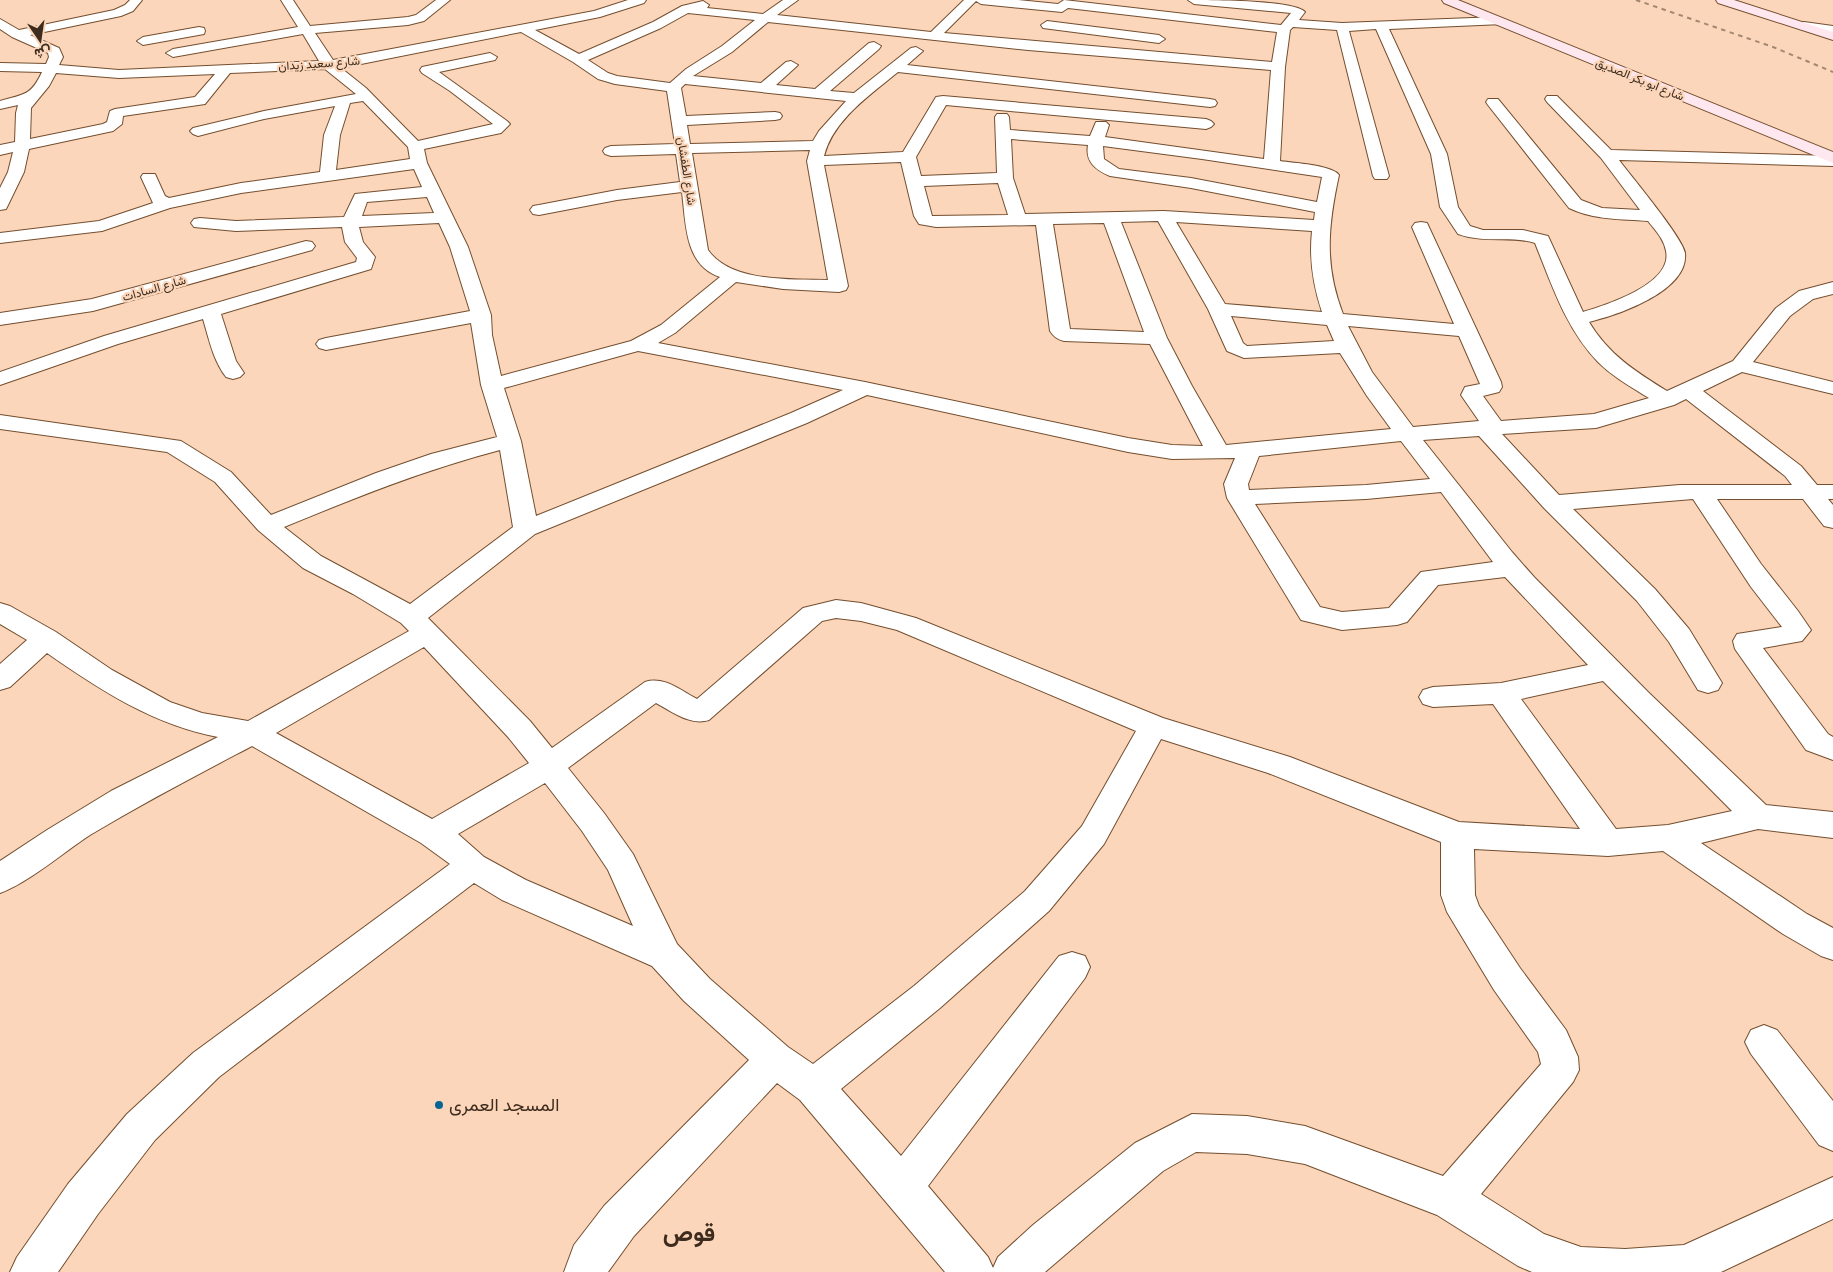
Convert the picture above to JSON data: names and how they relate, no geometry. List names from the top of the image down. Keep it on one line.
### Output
{"streets":{"street":["شارع سعيد زيدان","شارع ابو بكر الصديق","شارع الطفشان","شارع السادات"]},"districts":["قوص"],"places":["المسجد العمرى"],"north":"bottom"}
